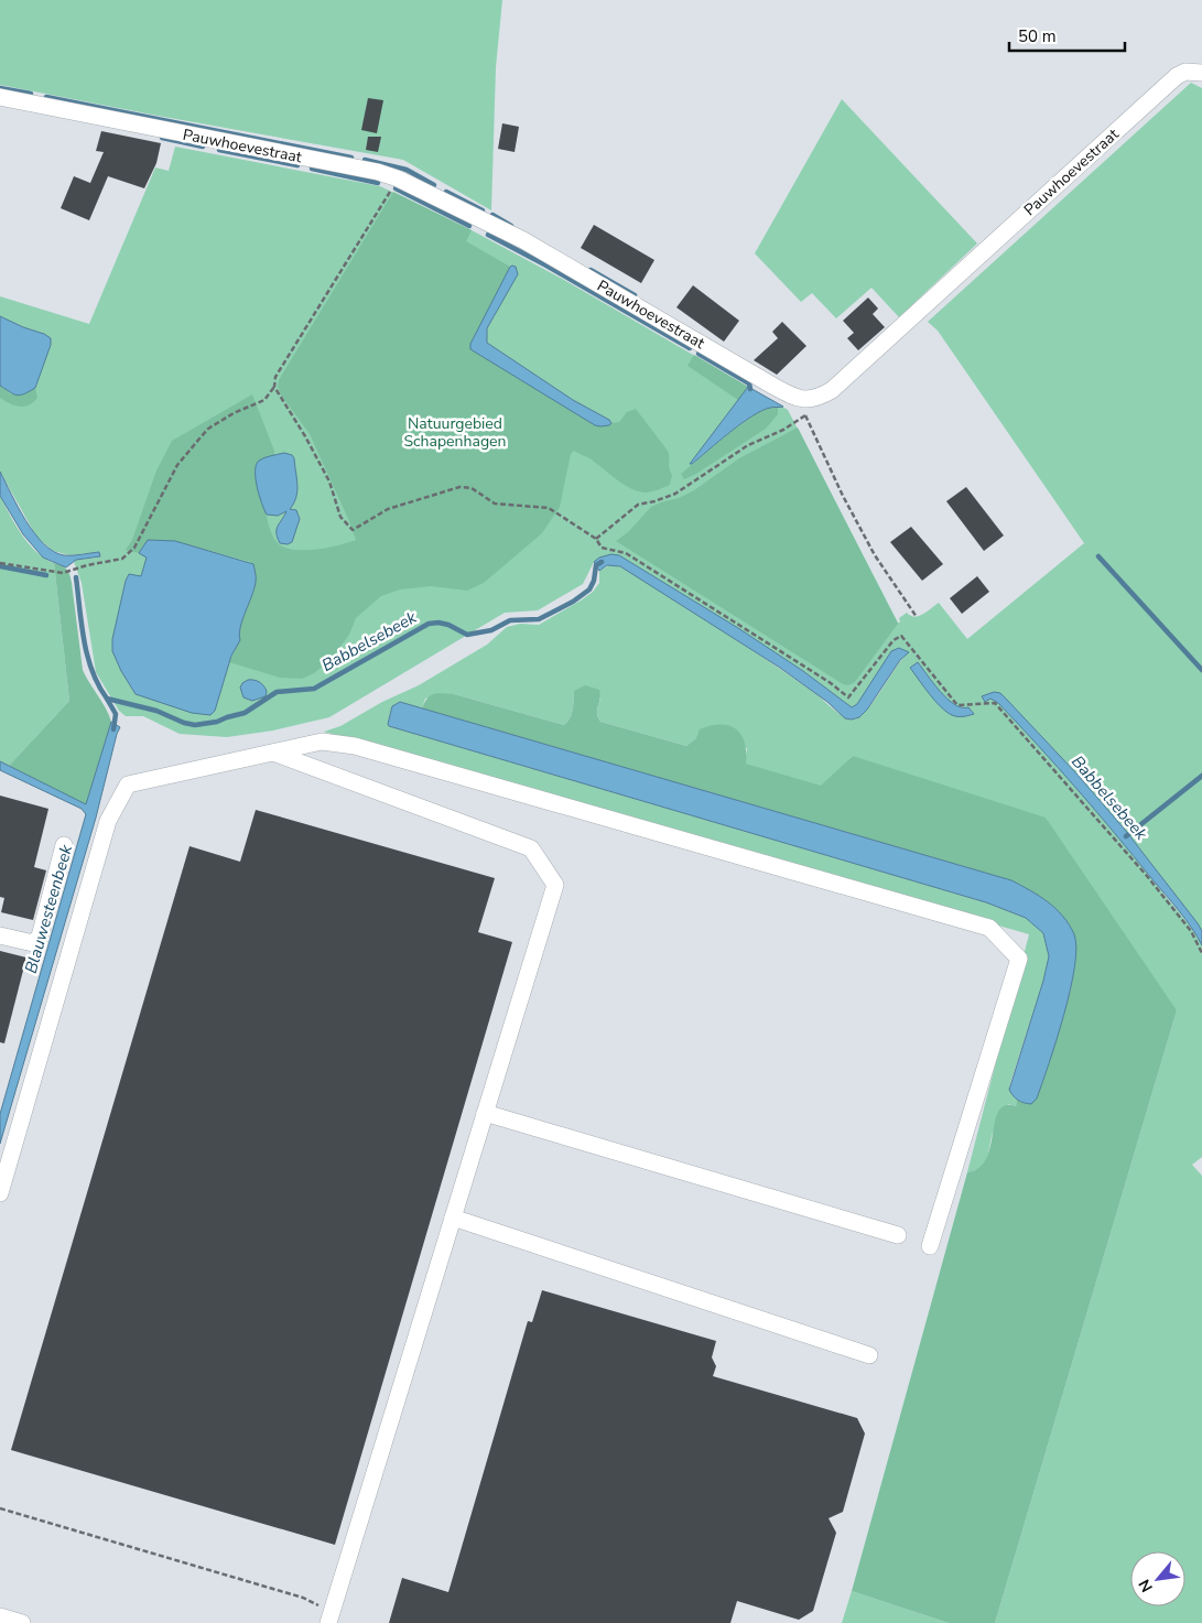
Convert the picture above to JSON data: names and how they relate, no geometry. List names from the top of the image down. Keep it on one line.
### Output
{"streets":{"street":["Pauwhoevestraat"]},"water":["Babbelsebeek","Blauwesteenbeek"],"parks":["Natuurgebied Schapenhagen"],"scale_bar":"50 m","north":"bottom left"}
